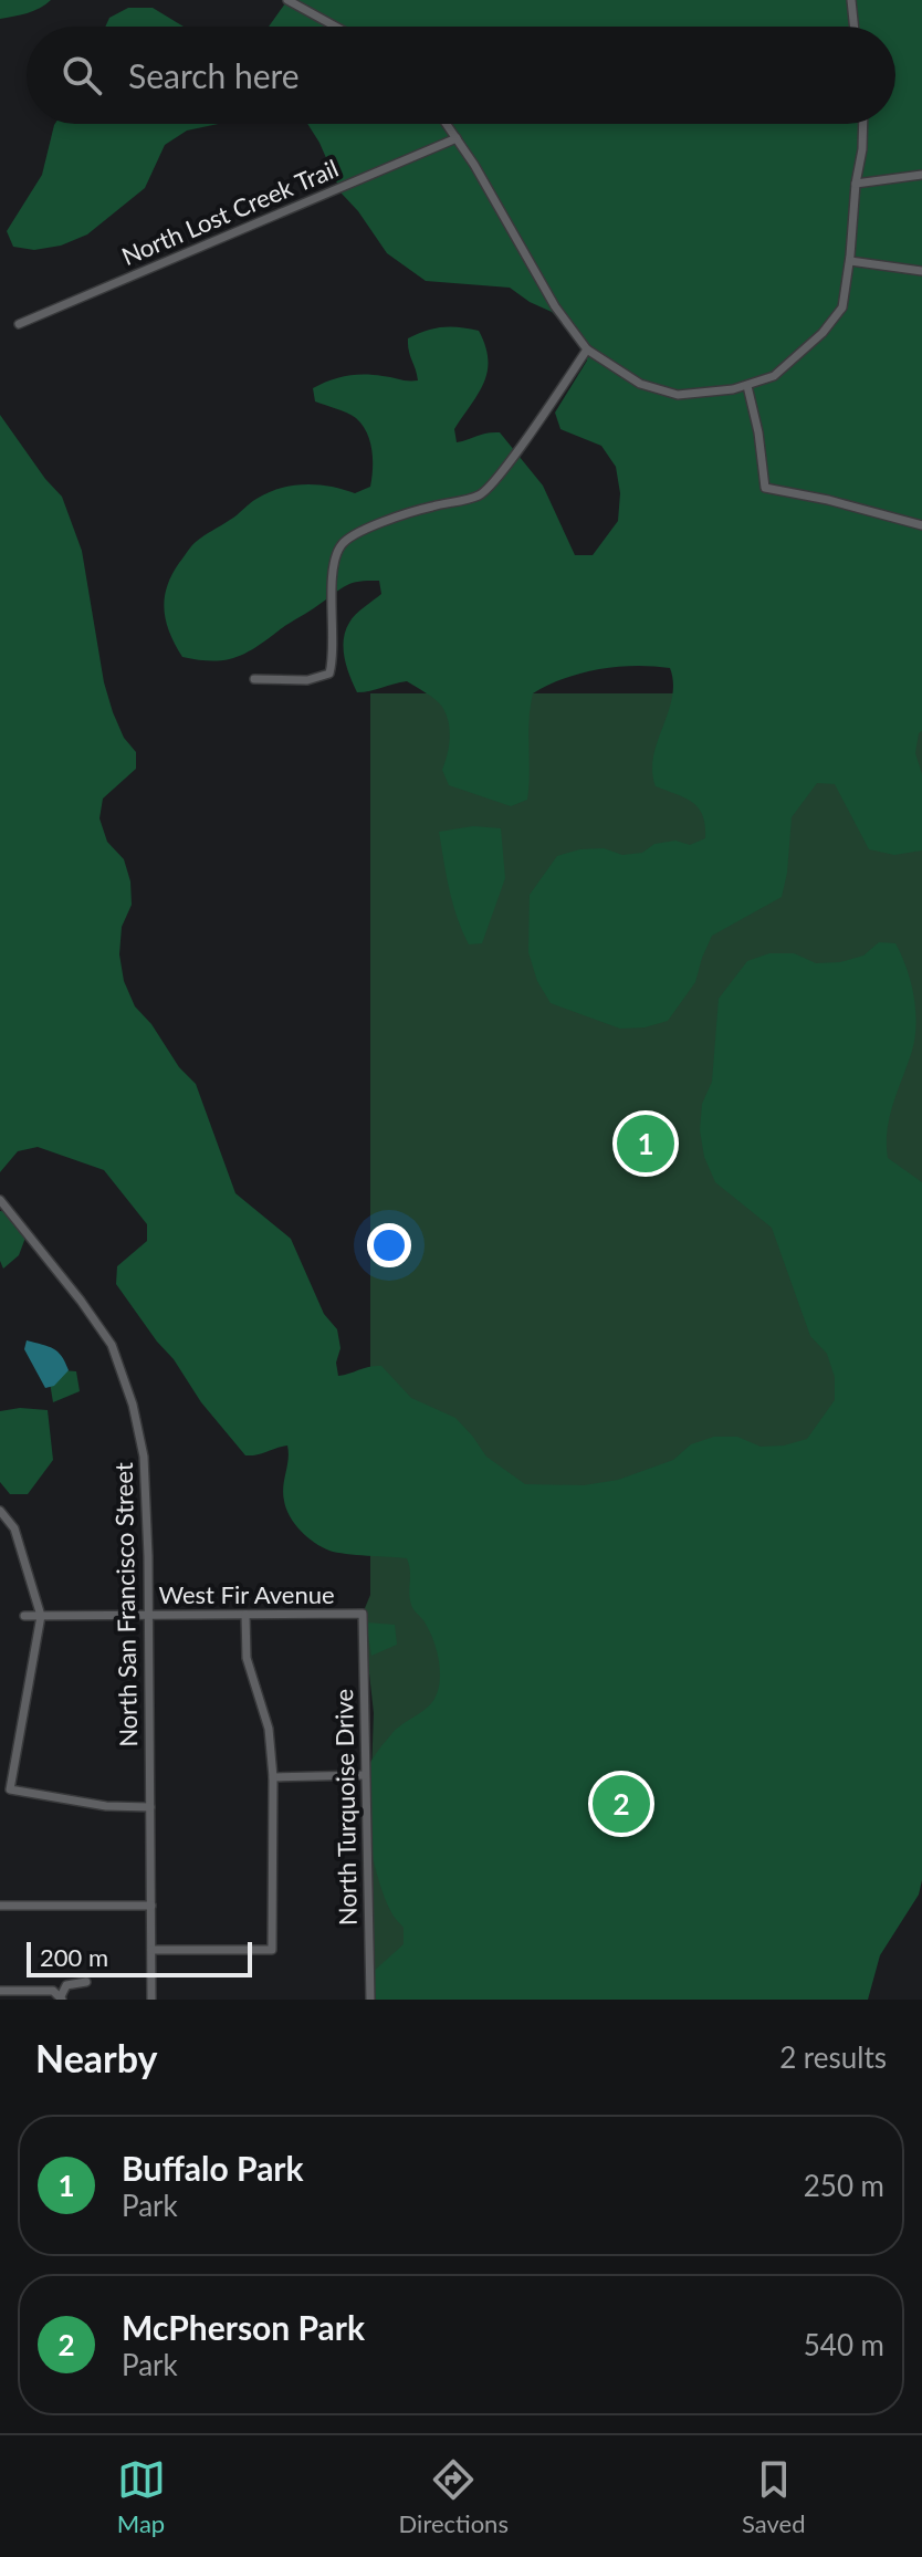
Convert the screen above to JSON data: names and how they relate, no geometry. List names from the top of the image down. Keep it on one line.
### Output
{"streets":{"street":["North Lost Creek Trail","West Fir Avenue","North San Francisco Street","North Turquoise Drive"]},"crossings":[["West Fir Avenue","North San Francisco Street"],["West Fir Avenue","North Turquoise Drive"]],"scale_bar":"200 m","page":{"search":"Search here","pins":["1","2"],"scale":"200 m","heading":["Nearby","2 results"],"list":[{"mark":"1","name":"Buffalo Park","note":"Park","value":"250 m"},{"mark":"2","name":"McPherson Park","note":"Park","value":"540 m"}],"nav":["Map","Directions","Saved"]}}
